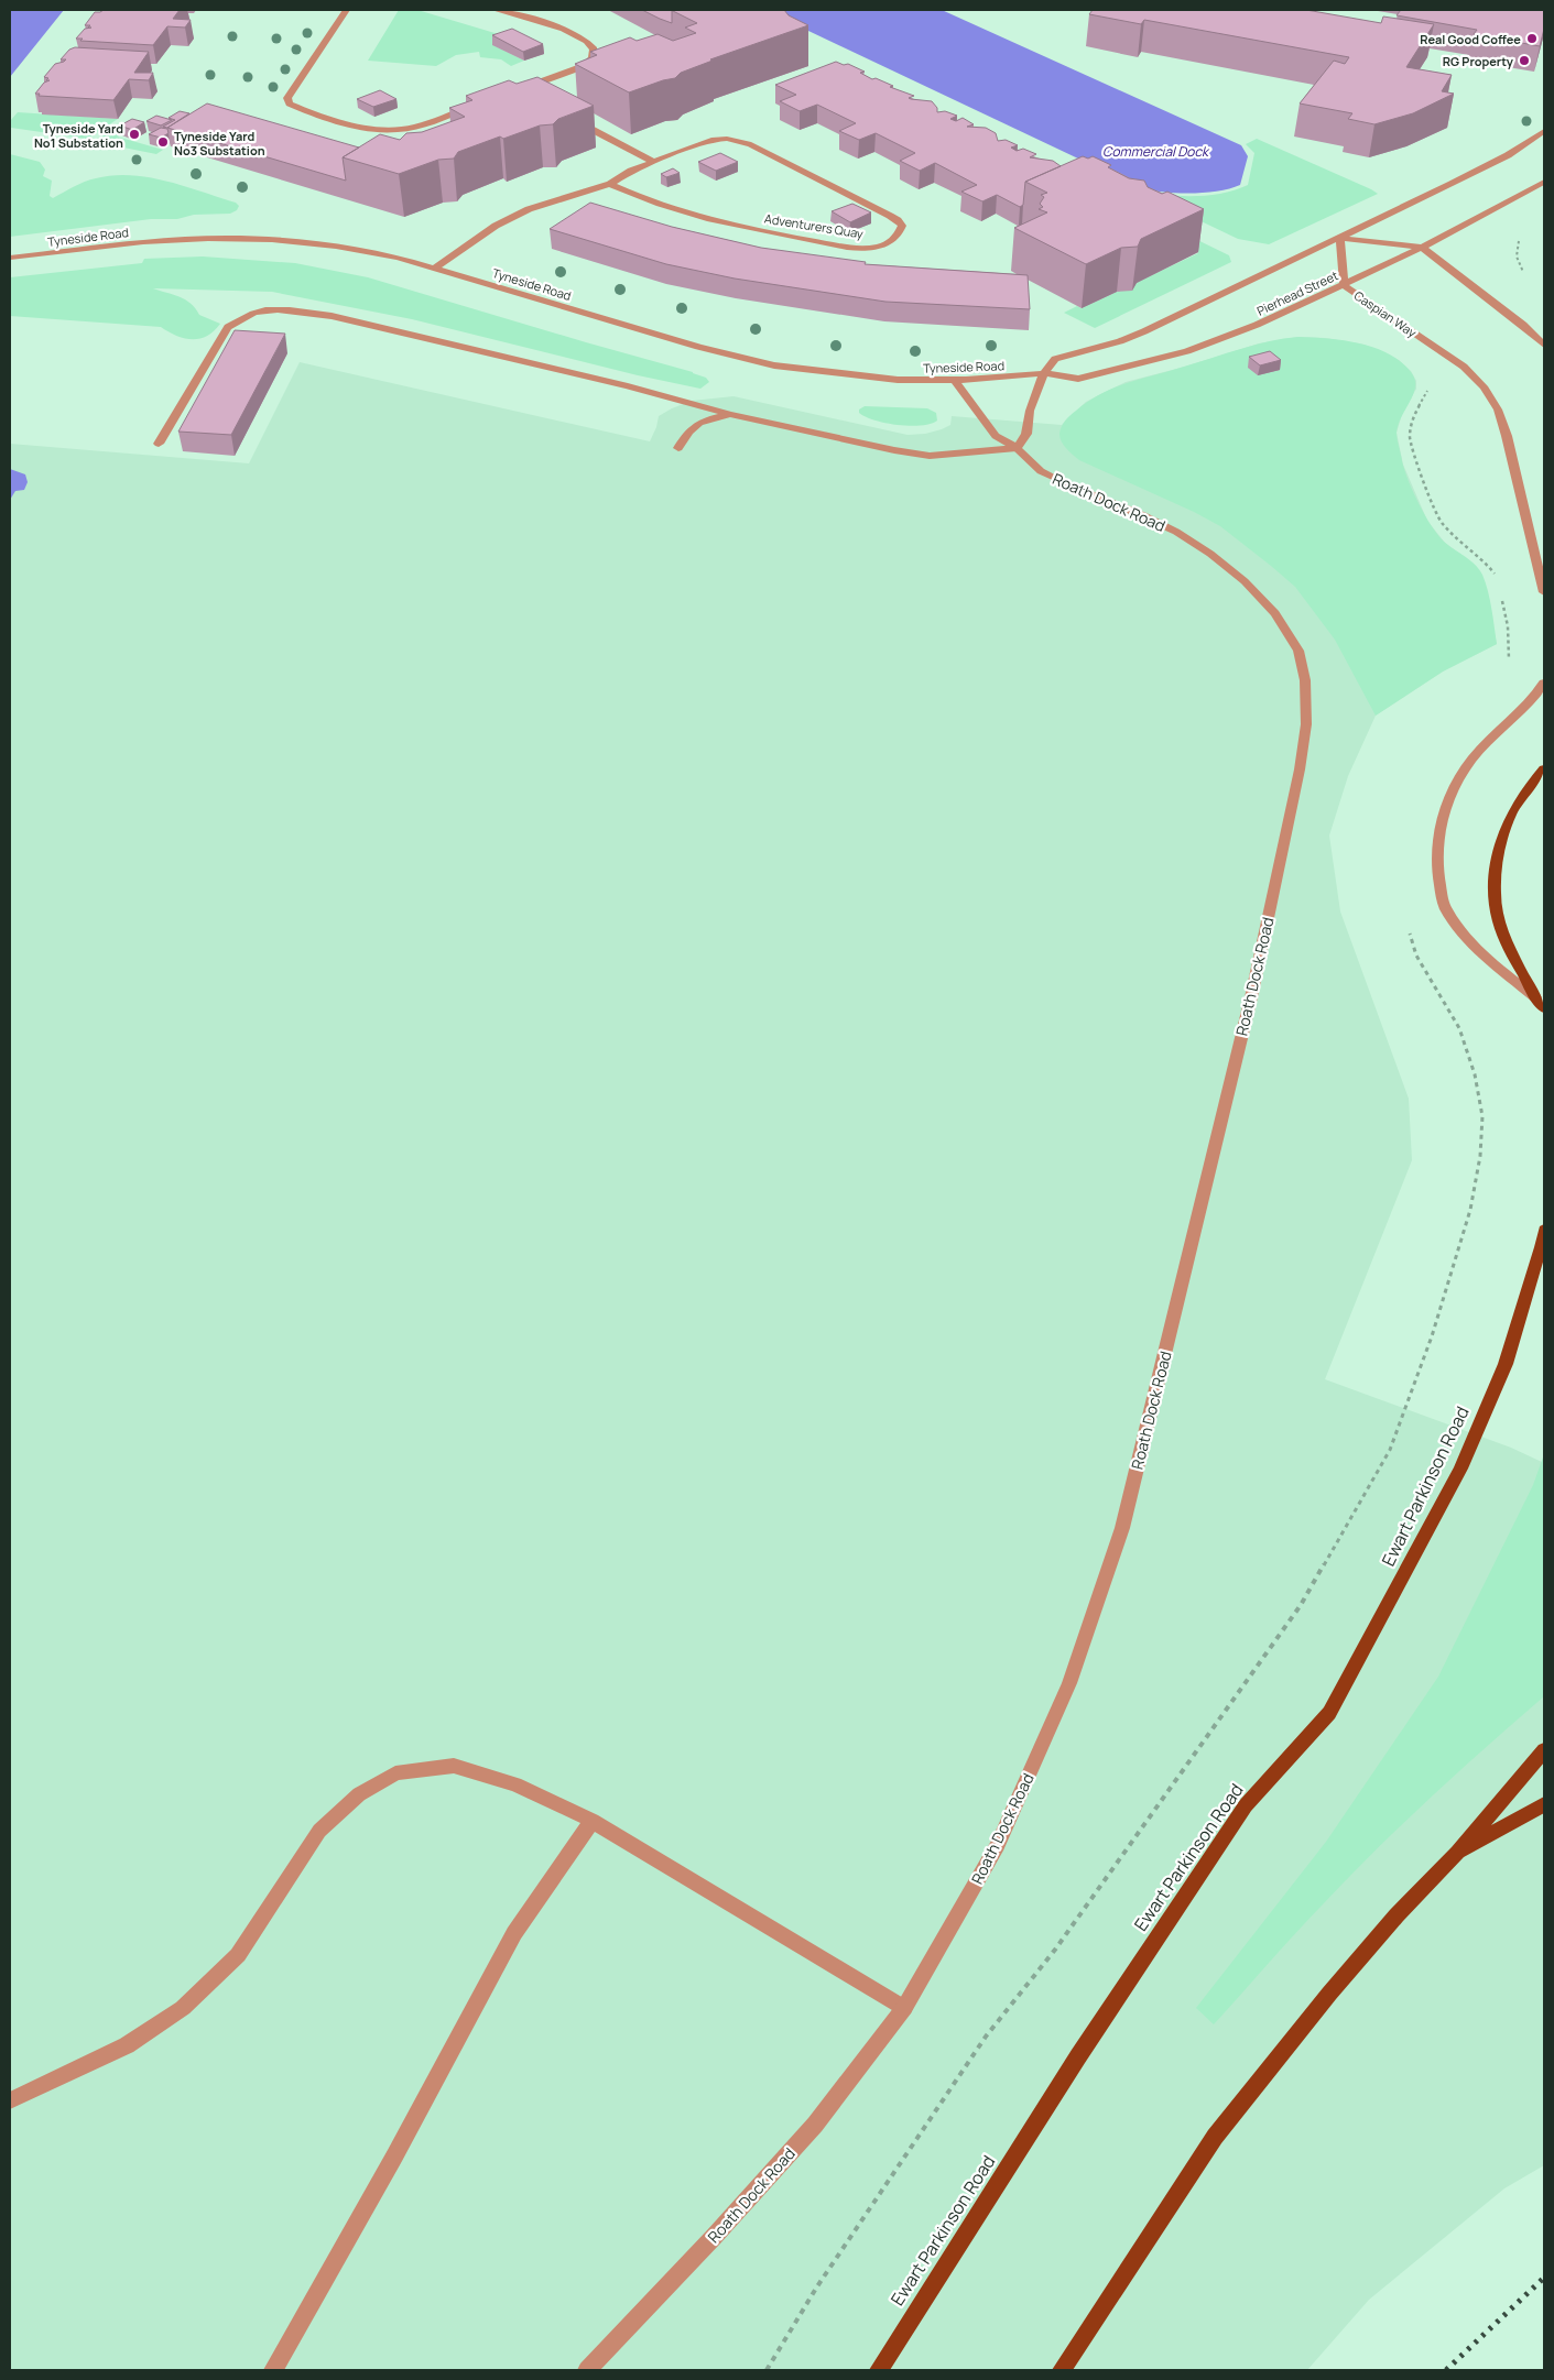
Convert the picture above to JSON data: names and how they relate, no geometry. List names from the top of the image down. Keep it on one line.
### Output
{"streets":{"main road":["Ewart Parkinson Road"],"street":["Adventurers Quay","Tyneside Road","Pierhead Street","Caspian Way","Roath Dock Road"]},"crossings":[["Adventurers Quay","Tyneside Road"],["Tyneside Road","Pierhead Street"],["Tyneside Road","Roath Dock Road"],["Pierhead Street","Caspian Way"]],"water":["Commercial Dock"],"places":["Real Good Coffee","RG Property","Tyneside Yard No1 Substation","Tyneside Yard No3 Substation"]}
